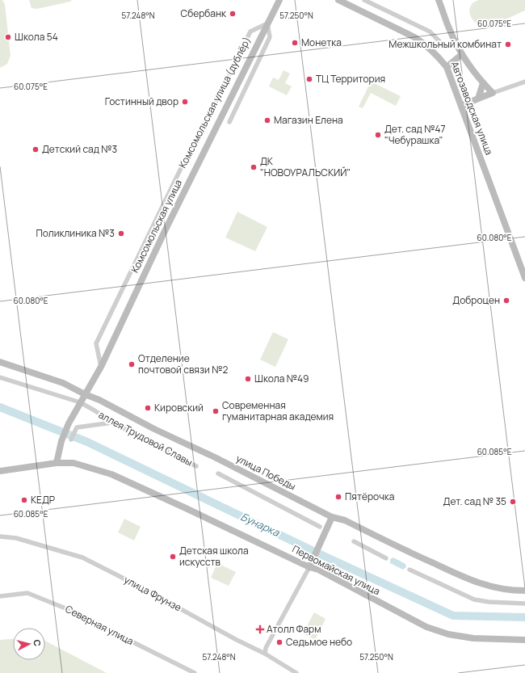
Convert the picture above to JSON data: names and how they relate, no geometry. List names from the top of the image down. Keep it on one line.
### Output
{"streets":{"main road":["Автозаводская улица","Комсомольская улица","улица Победы","Первомайская улица"],"street":["Комсомольская улица (дублёр)","аллея Трудовой Славы","улица Фрунзе","Северная улица"]},"crossings":[["Комсомольская улица (дублёр)","Комсомольская улица"],["Комсомольская улица","аллея Трудовой Славы"],["Комсомольская улица","улица Победы"],["Комсомольская улица","Первомайская улица"]],"water":["Бунарка"],"places":{"other":["Сбербанк","Школа 54","Монетка","Межшкольный комбинат","ТЦ Территория","Гостинный двор","Магазин Елена","Дет. сад №47 \"Чебурашка\"","Детский сад №3","ДК \"НОВОУРАЛЬСКИЙ\"","Поликлиника №3","Доброцен","Отделение почтовой связи №2","Школа №49","Кировский","Современная гуманитарная академия","Пятёрочка","КЕДР","Дет. сад № 35","Детская школа искусств","Седьмое небо"],"health":["Атолл Фарм"]},"north":"right","coordinates":["57.248°N","57.250°N","60.075°E","60.080°E","60.085°E"]}
